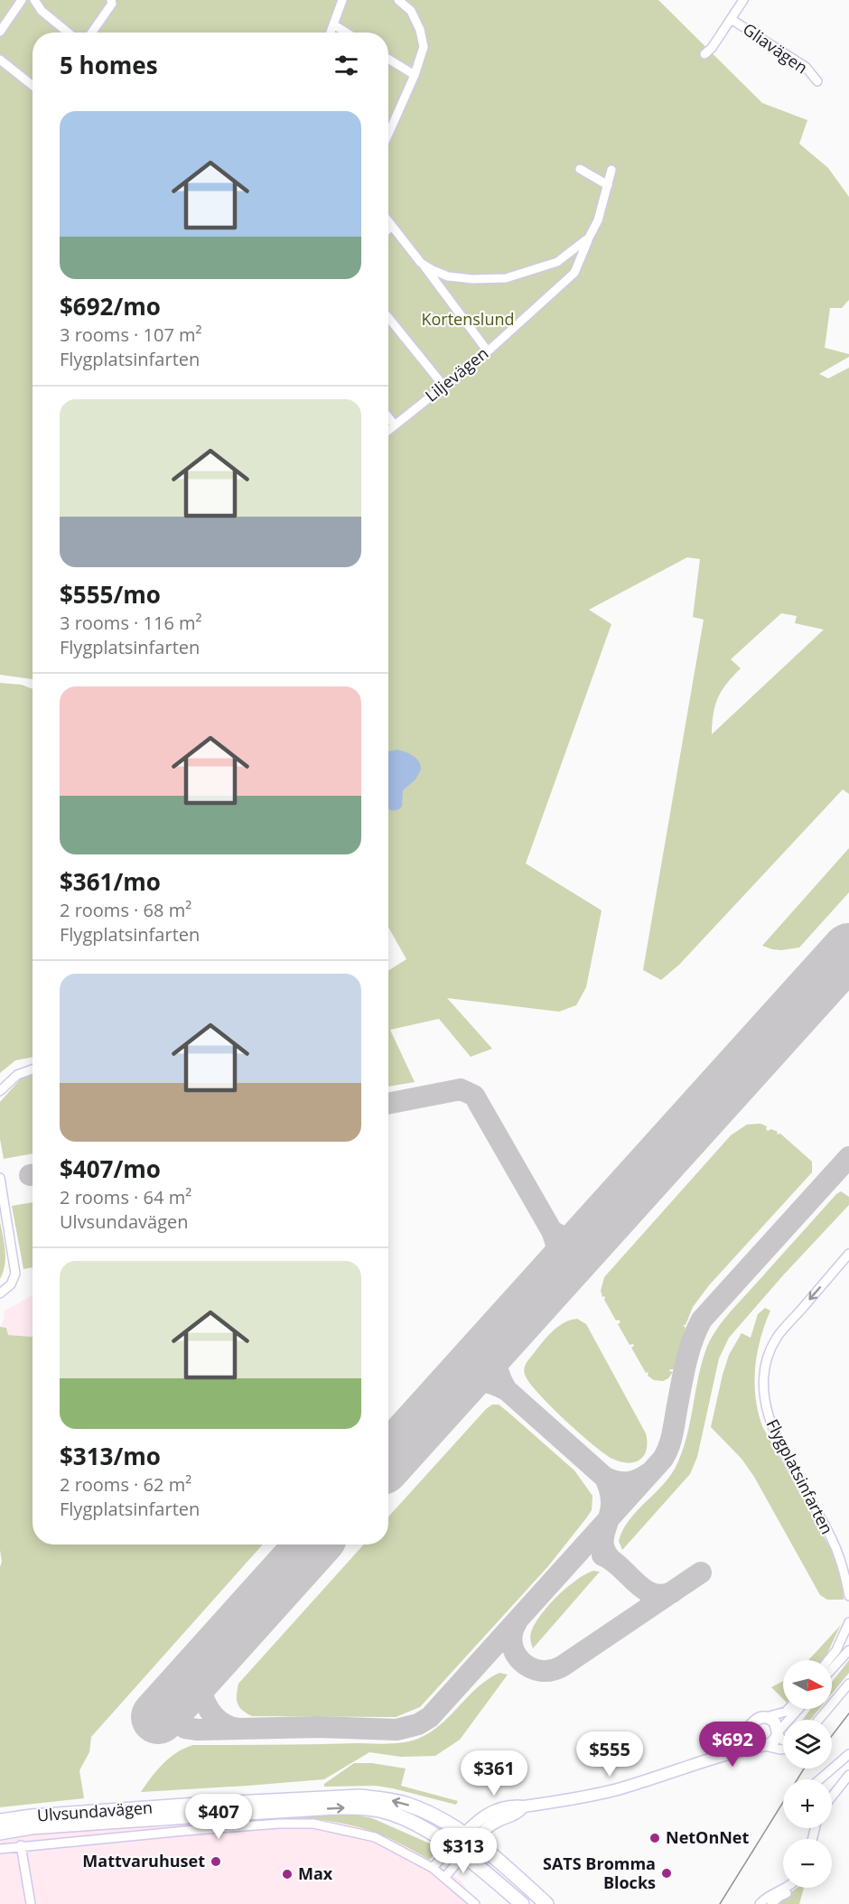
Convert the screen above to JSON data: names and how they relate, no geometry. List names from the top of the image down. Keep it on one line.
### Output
{"streets":{"main road":["Ulvsundavägen"],"street":["Gliavägen","Liljevägen","Flygplatsinfarten"]},"one_way":["Flygplatsinfarten"],"parks":["Kortenslund"],"places":["NetOnNet","Mattvaruhuset","SATS Bromma Blocks","Max"],"north":"right","page":{"heading":"5 homes","list":[{"name":"$692/mo","note":"3 rooms · 107 m² · Flygplatsinfarten"},{"name":"$555/mo","note":"3 rooms · 116 m² · Flygplatsinfarten"},{"name":"$361/mo","note":"2 rooms · 68 m² · Flygplatsinfarten"},{"name":"$407/mo","note":"2 rooms · 64 m² · Ulvsundavägen"},{"name":"$313/mo","note":"2 rooms · 62 m² · Flygplatsinfarten"}],"map_buttons":["+","−"],"price":["$692","$555","$361","$407","$313"]}}
